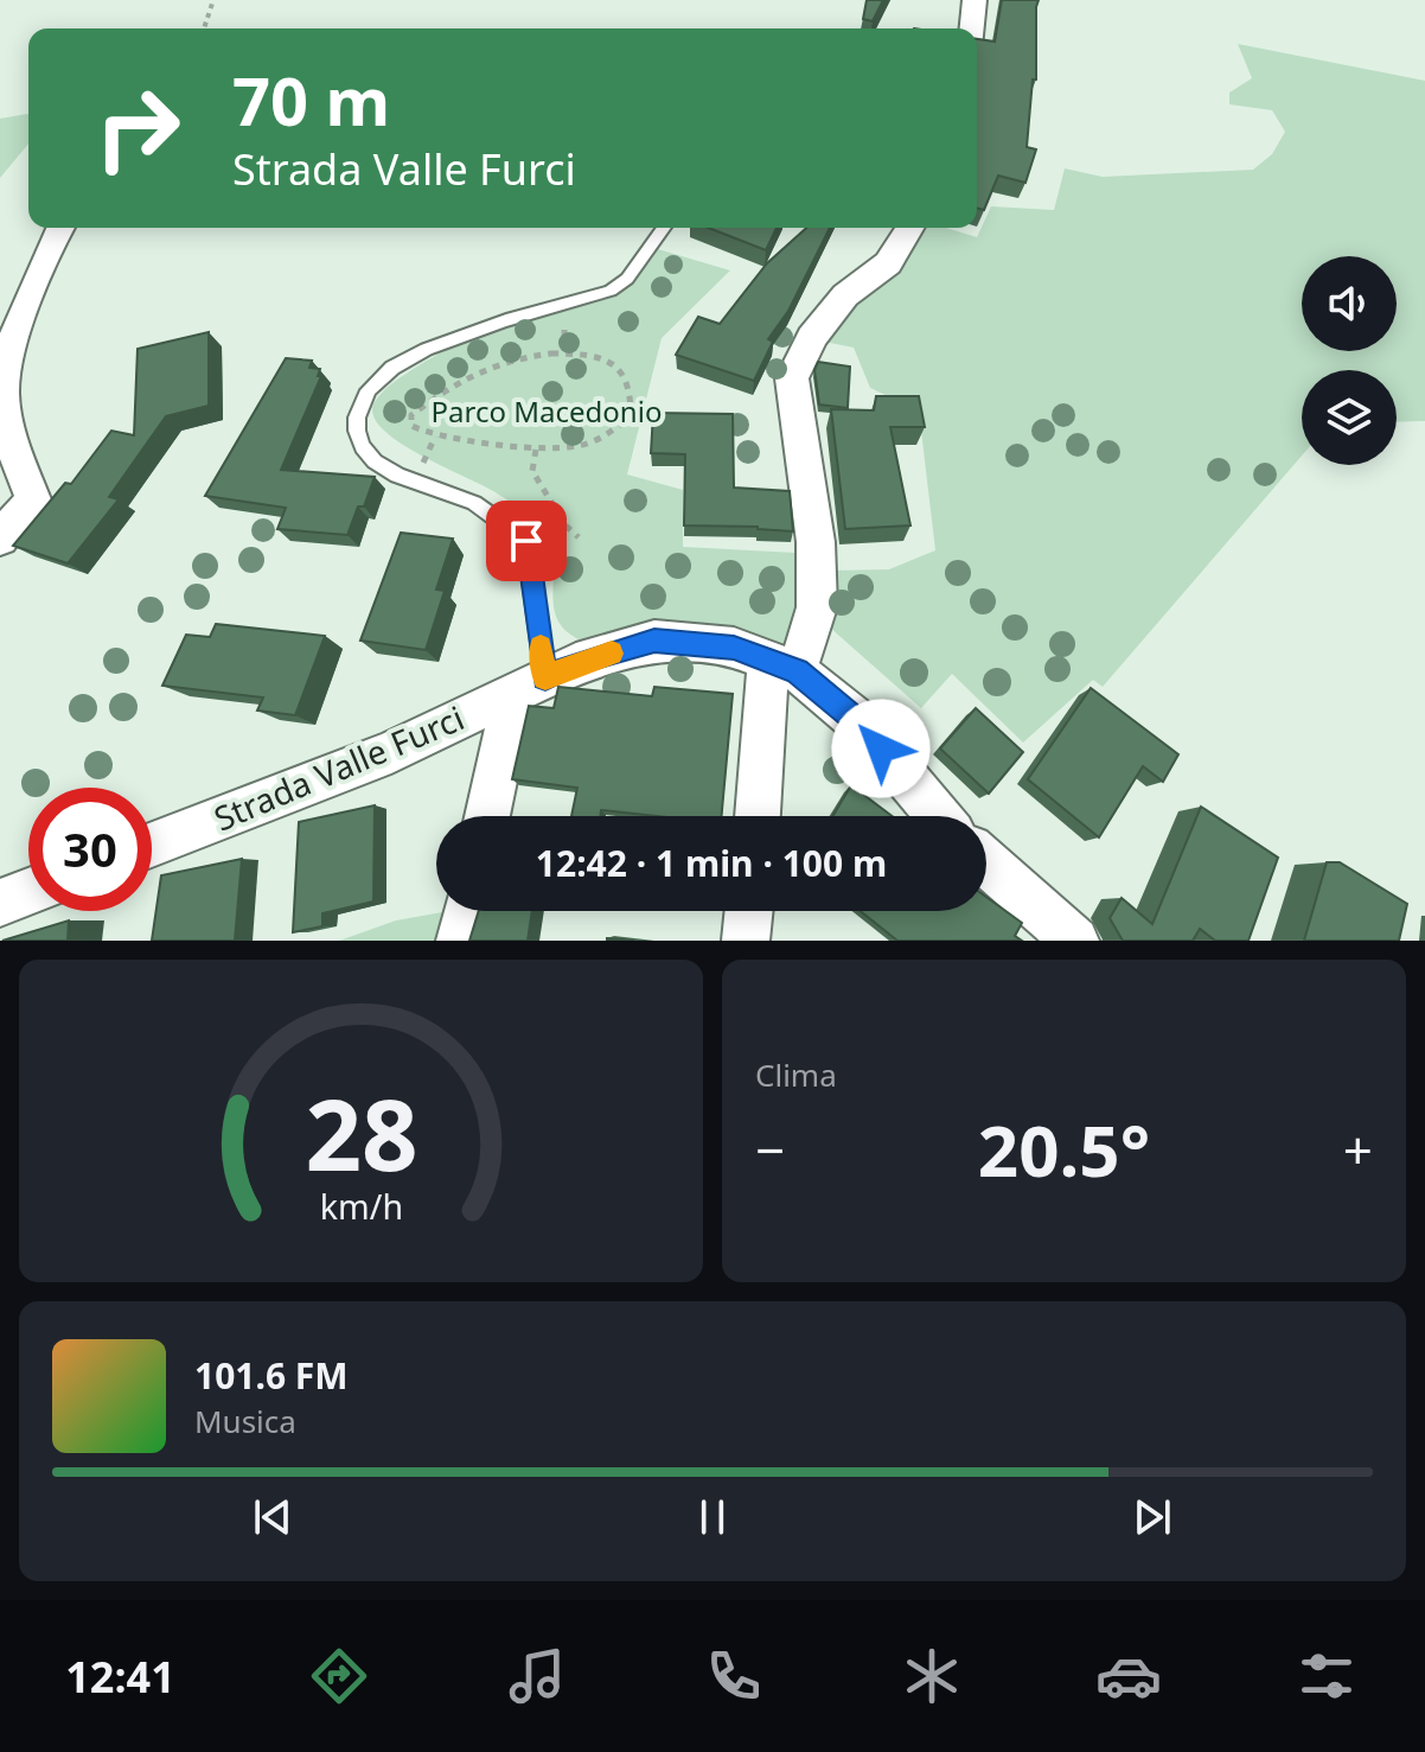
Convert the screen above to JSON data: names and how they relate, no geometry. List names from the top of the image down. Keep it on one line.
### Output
{"streets":{"street":["Strada Valle Furci"]},"parks":["Parco Macedonio"],"page":{"turn":["70 m","Strada Valle Furci"],"limit":"30","trip":"12:42 · 1 min · 100 m","tile":"Clima","heat":["−","20.5°","+"],"song":["101.6 FM","Musica"],"tabs":"12:41","gauge":["28","km/h"]}}
